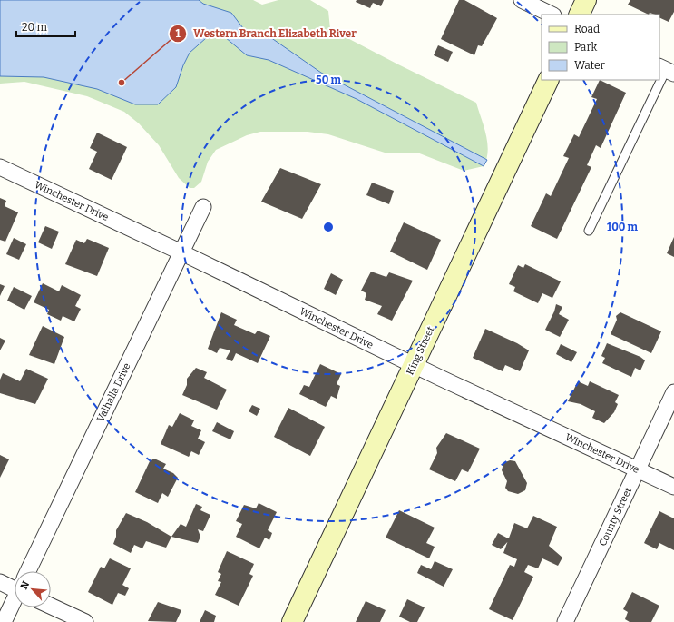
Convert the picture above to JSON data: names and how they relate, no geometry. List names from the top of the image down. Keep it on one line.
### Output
{"streets":{"street":["Winchester Drive","King Street","Valhalla Drive","County Street"]},"crossings":[["Winchester Drive","King Street"],["Winchester Drive","Valhalla Drive"],["Winchester Drive","County Street"]],"places":["Western Branch Elizabeth River"],"legend":["Road","Park","Water"],"scale_bar":"20 m","north":"top left","rings":["50 m","100 m"]}
